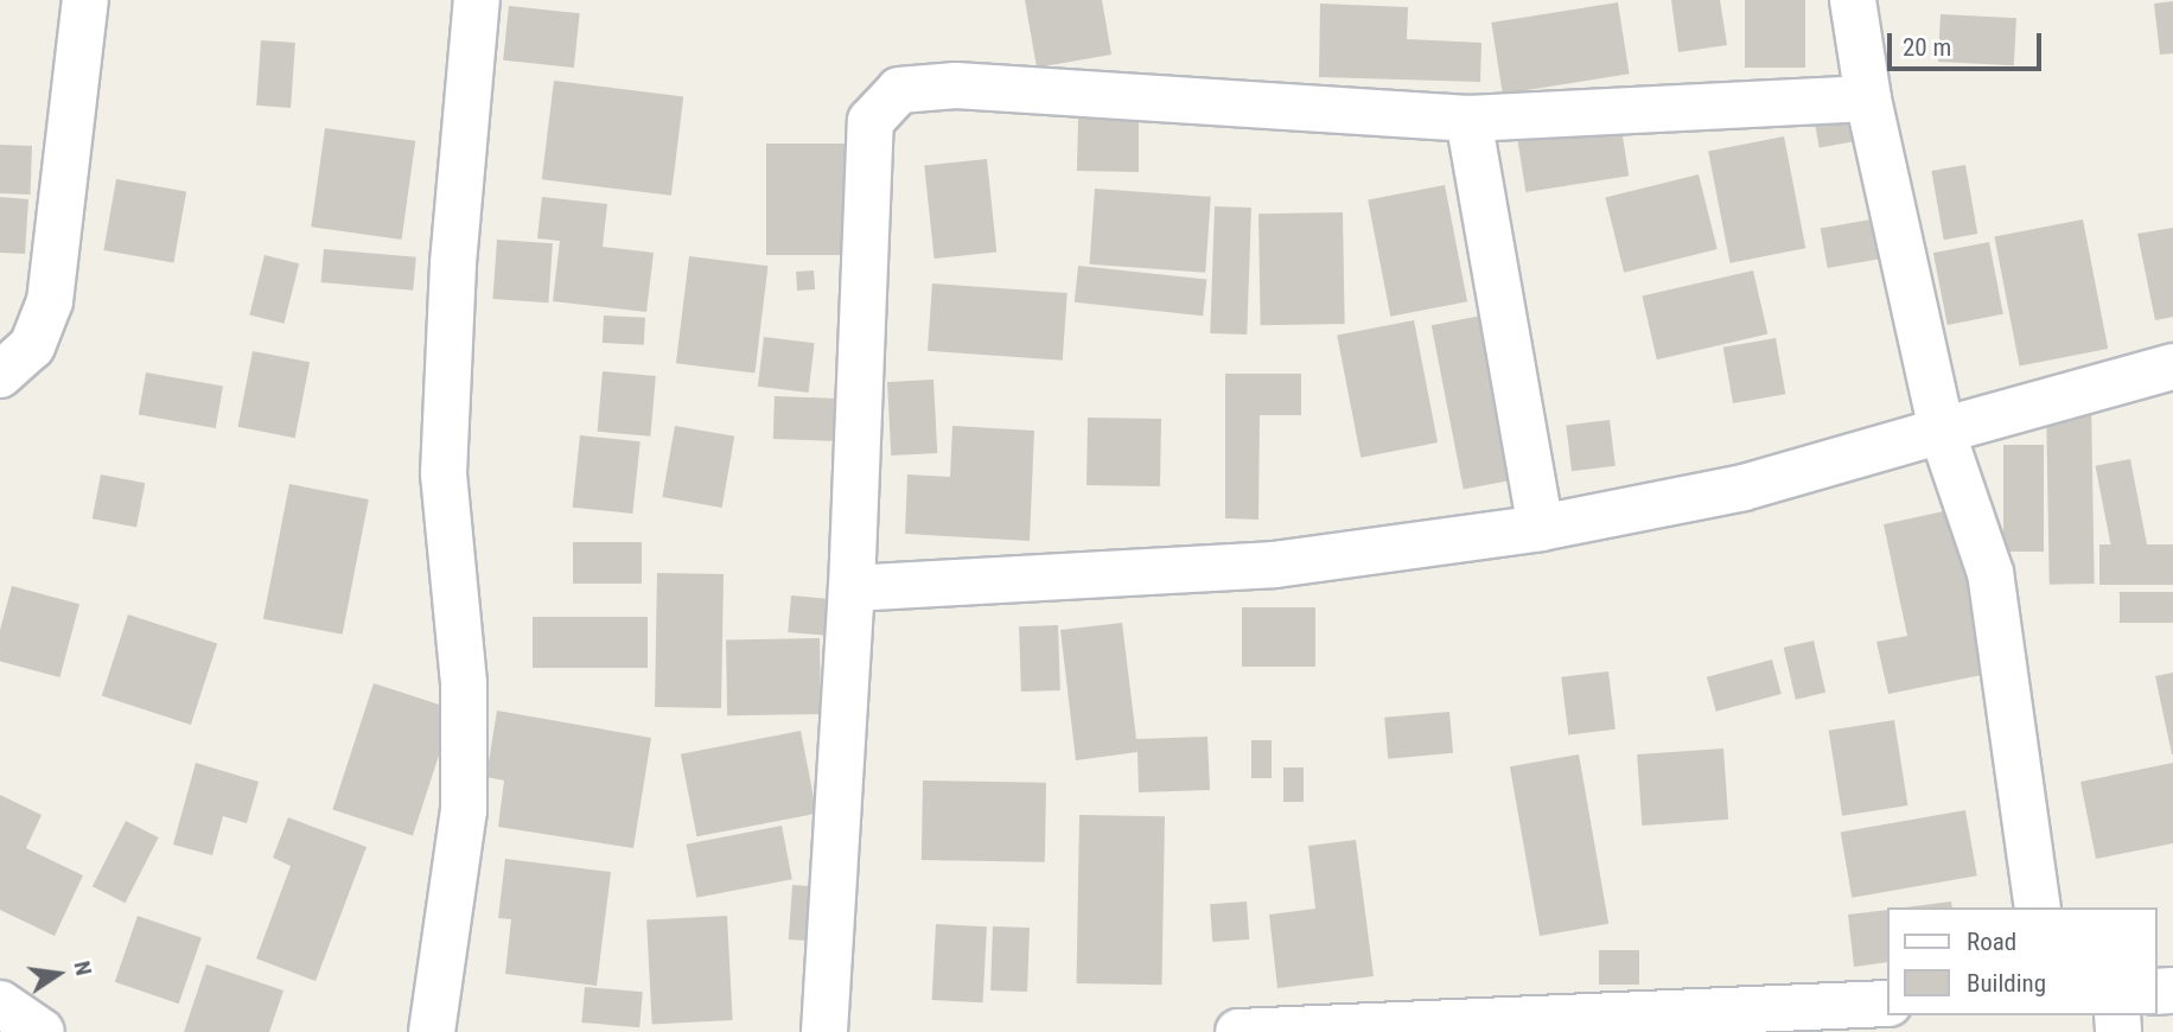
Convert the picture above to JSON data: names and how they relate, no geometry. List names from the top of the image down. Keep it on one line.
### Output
{"legend":["Road","Building"],"scale_bar":"20 m","north":"right"}
